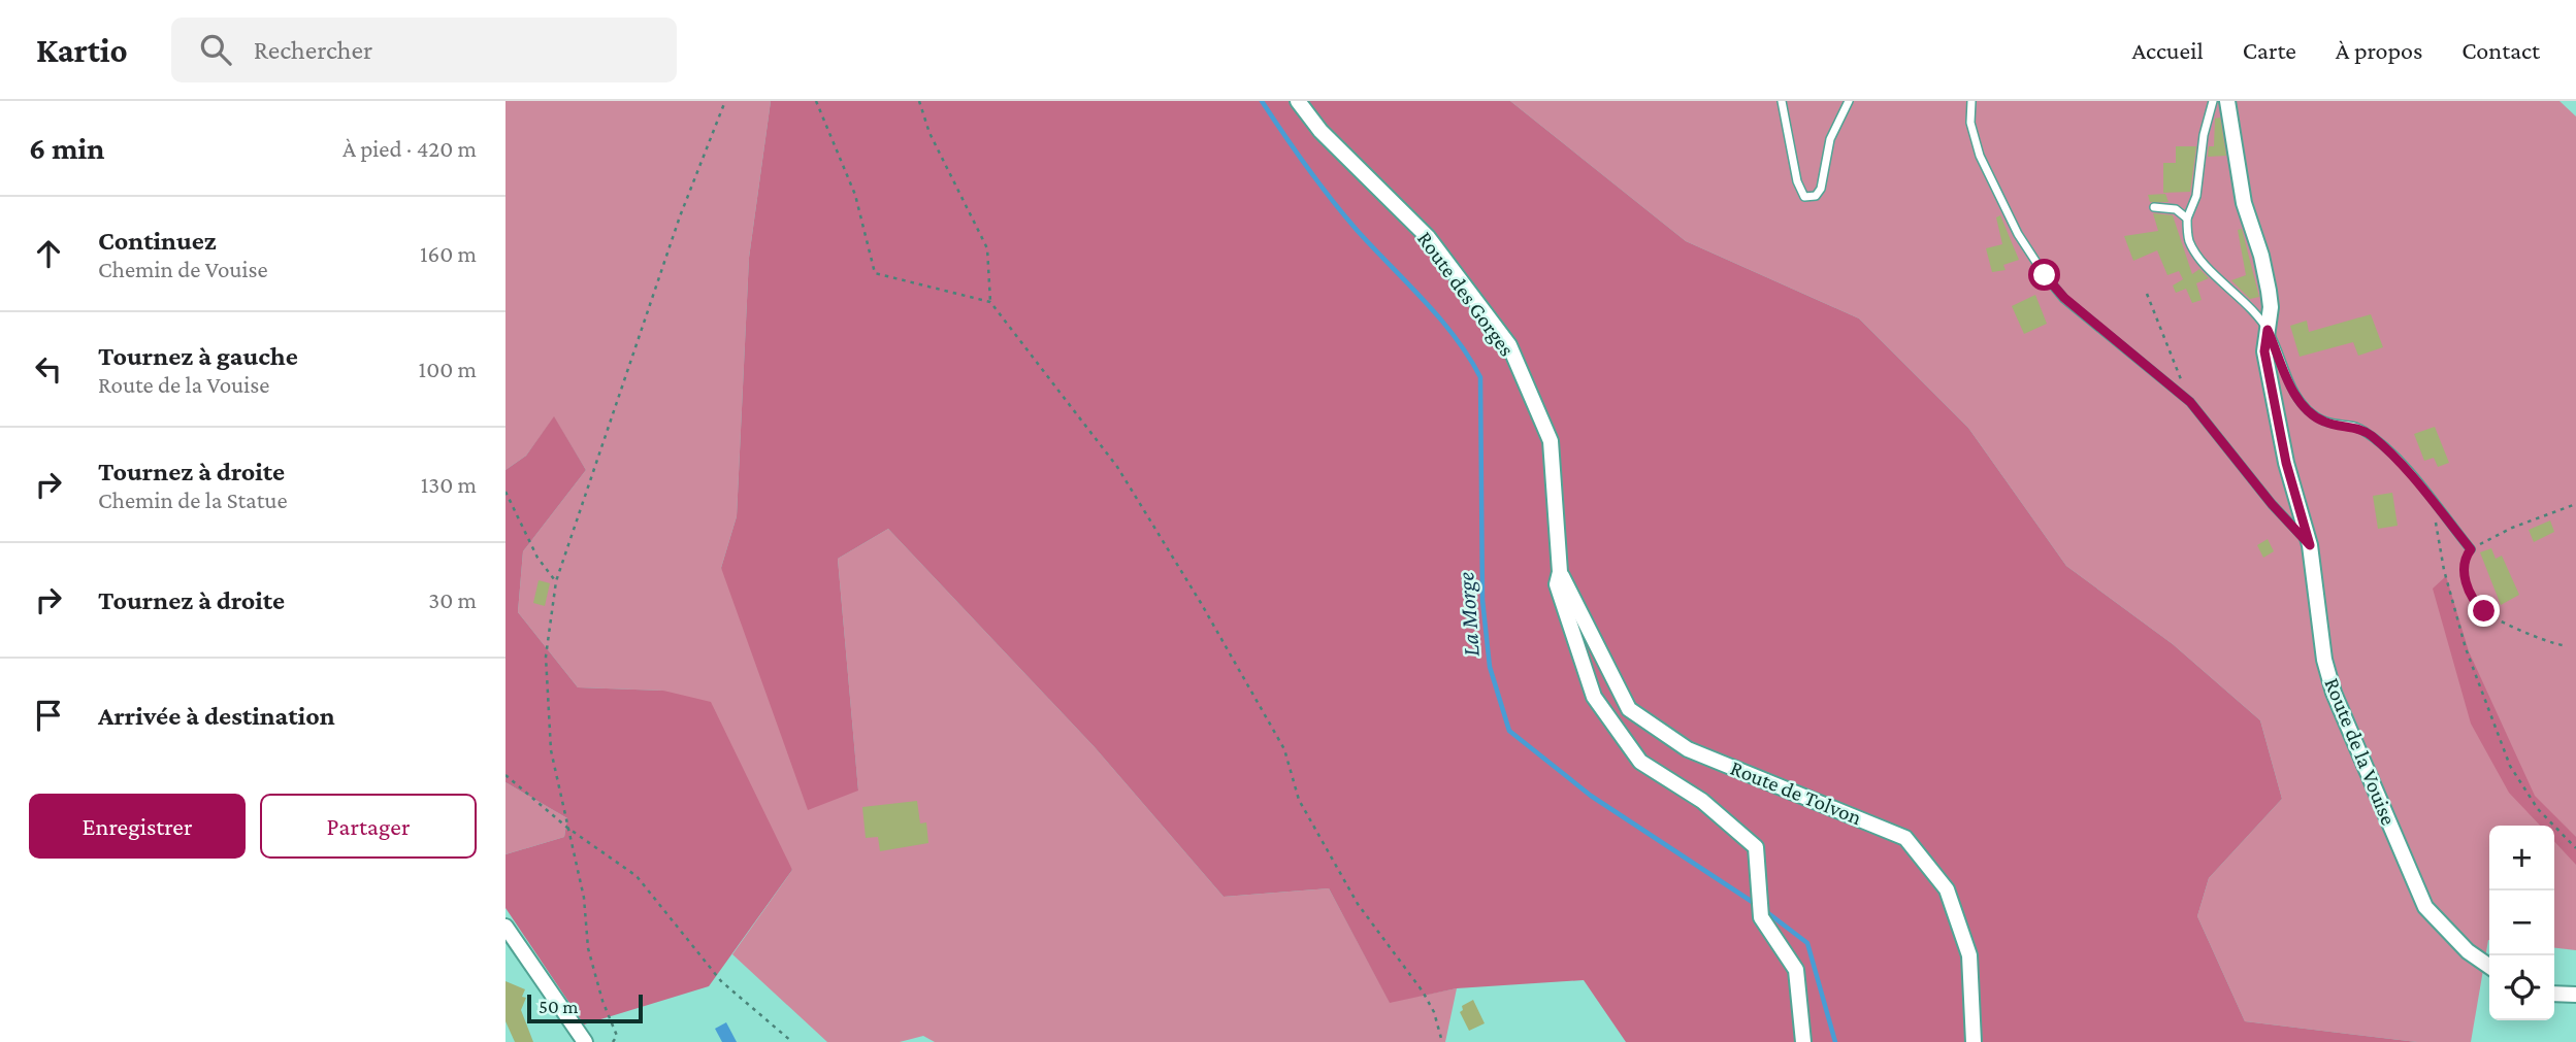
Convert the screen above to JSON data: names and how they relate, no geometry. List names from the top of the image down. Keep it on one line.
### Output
{"streets":{"street":["Route des Gorges","Route de la Vouise","Route de Tolvon"]},"crossings":[["Route des Gorges","Route de Tolvon"]],"water":["La Morge"],"scale_bar":"50 m","page":{"header":"Kartio","search":"Rechercher","nav":["Accueil","Carte","À propos","Contact"],"heading":["6 min","À pied · 420 m"],"list":[["Continuez","Chemin de Vouise","160 m"],["Tournez à gauche","Route de la Vouise","100 m"],["Tournez à droite","Chemin de la Statue","130 m"],["Tournez à droite","30 m"],"Arrivée à destination"],"buttons":["Enregistrer","Partager"],"map_buttons":["+","−"],"scale":"50 m"}}
